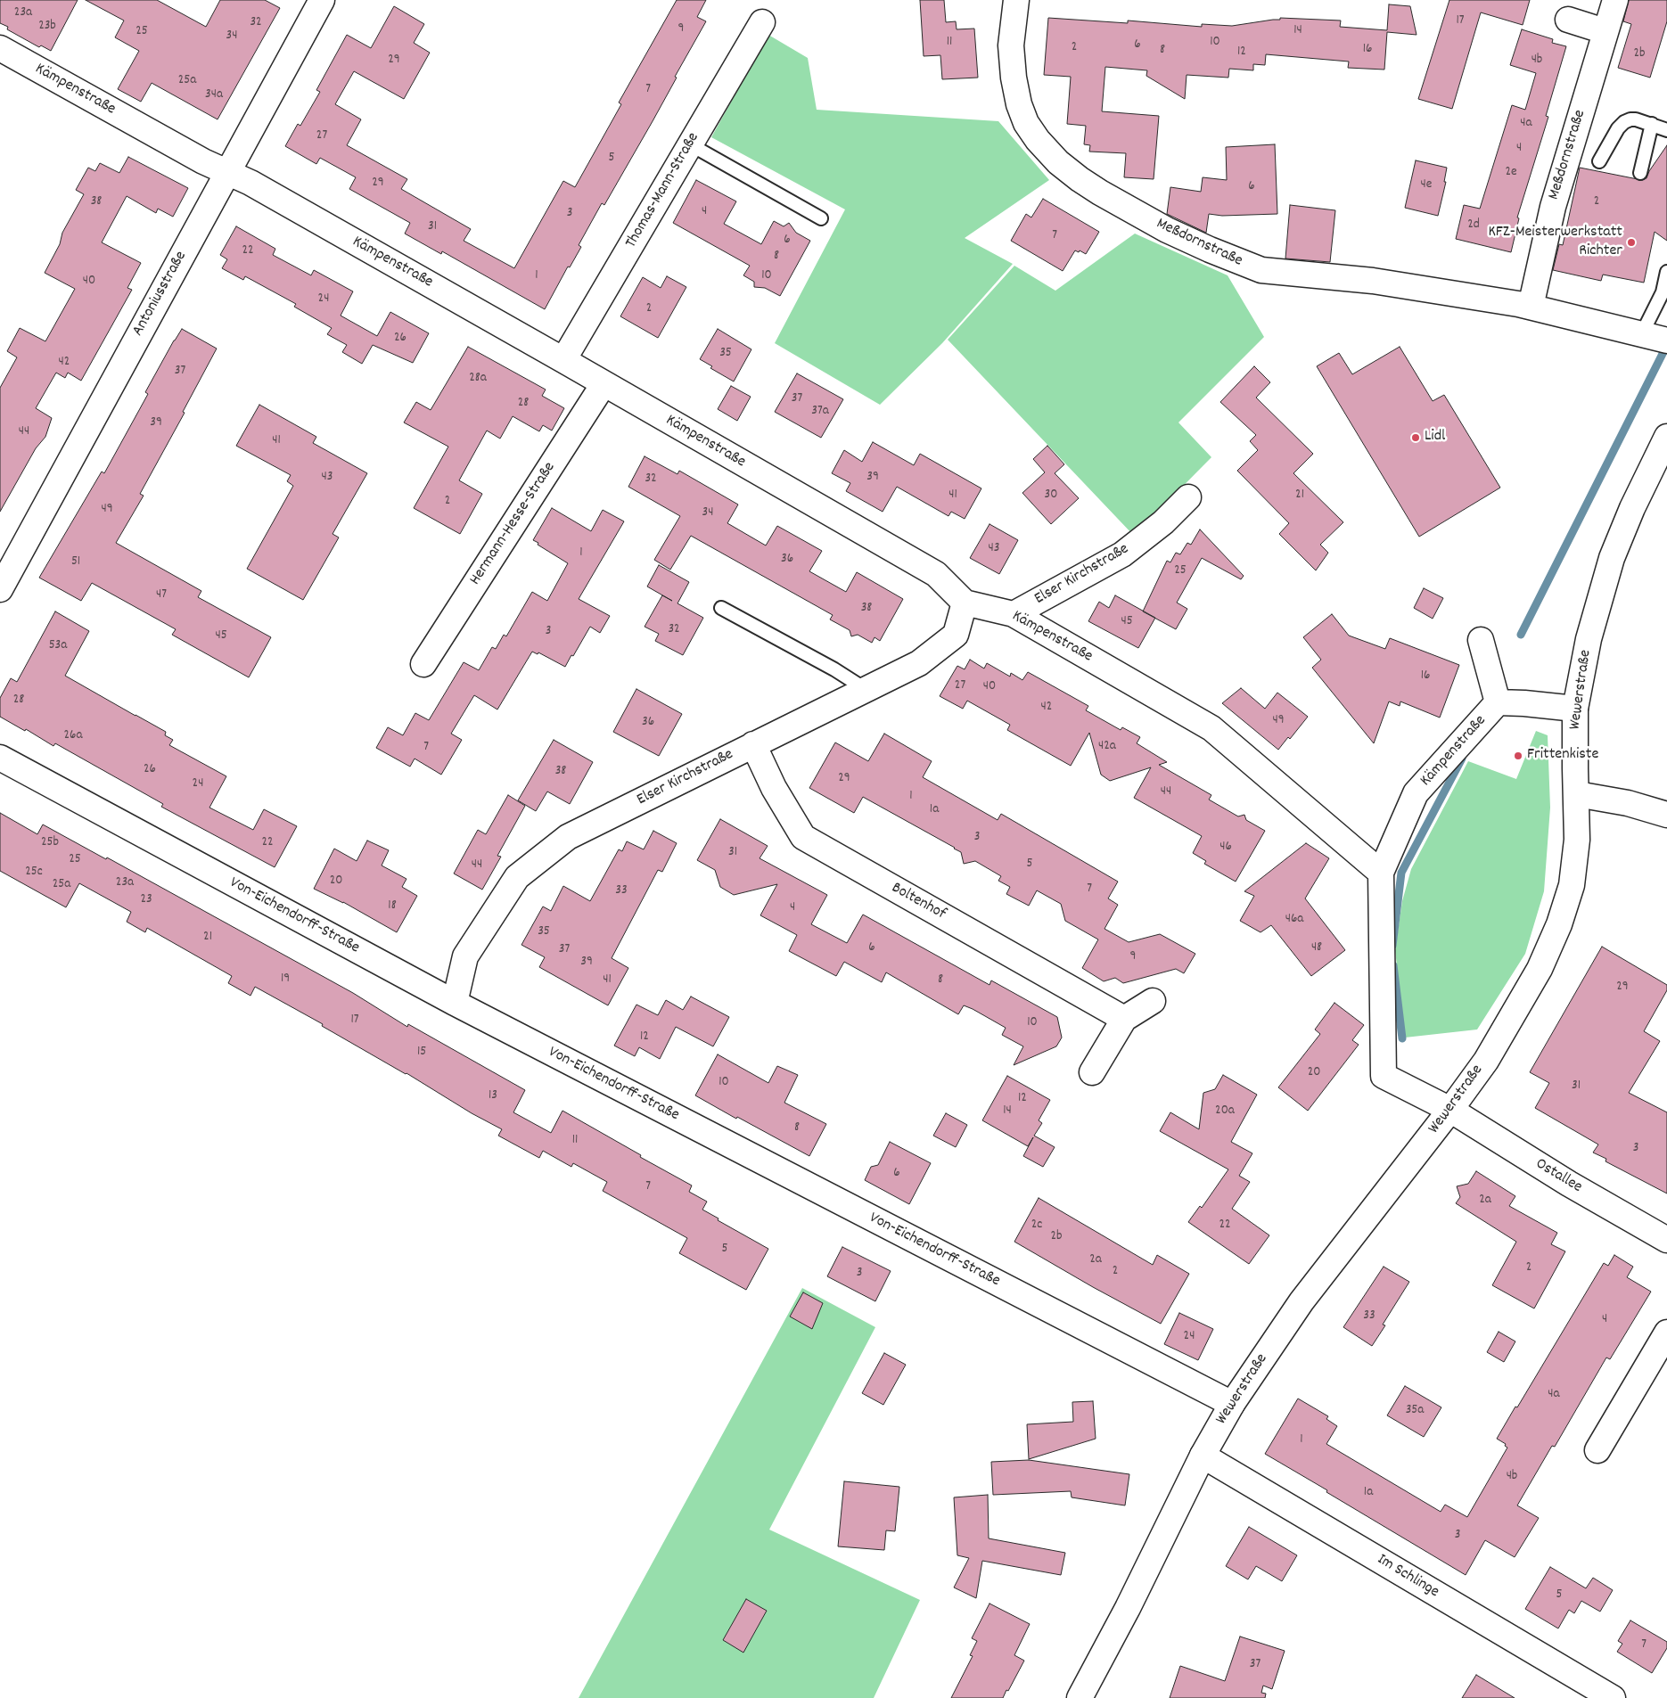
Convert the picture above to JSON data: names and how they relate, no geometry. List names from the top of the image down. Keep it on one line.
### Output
{"streets":{"street":["Kämpenstraße","Meßdornstraße","Thomas-Mann-Straße","Antoniusstraße","Hermann-Hesse-Straße","Elser Kirchstraße","Wewerstraße","Boltenhof","Von-Eichendorff-Straße","Ostallee","Im Schlinge"]},"crossings":[["Kämpenstraße","Thomas-Mann-Straße"],["Kämpenstraße","Antoniusstraße"],["Kämpenstraße","Hermann-Hesse-Straße"],["Kämpenstraße","Elser Kirchstraße"],["Kämpenstraße","Wewerstraße"],["Kämpenstraße","Ostallee"],["Elser Kirchstraße","Boltenhof"],["Elser Kirchstraße","Von-Eichendorff-Straße"],["Wewerstraße","Von-Eichendorff-Straße"],["Wewerstraße","Ostallee"],["Wewerstraße","Im Schlinge"]],"places":["KFZ-Meisterwerkstatt Richter","Lidl","Frittenkiste"],"house_numbers":["23a","17","32","23b","9","14","25","34","11","10","6","2","16","8","12","2b","29","4b","25a","7","34a","4a","27","4","5","2e","29","4e","6","38","2","4","3","2d","31","7","6","22","8","1","10","40","24","2","26","35","42","37","28a","37","28","37a","39","44","41","43","39","32","41","30","21","2","49","34","43","1","36","51","25","47","38","45","32","3","45","53a","16","27","40","28","42","49","36","26a","42a","7","26","38","29","24","44","1","1a","3","25b","22","46","31","25","5","44","25c","20","23a","25a","7","33","23","18","4","46a","35","21","6","48","37","9","39","19","41","8","29","17","10","12","15","20","10","31","13","12","14","20a","8","11","3","6","7","2a","2c","22","2b","5","2a","2","2","3","33","4","24","4a","35a","1","4b","1a","3","5","7","37"]}
